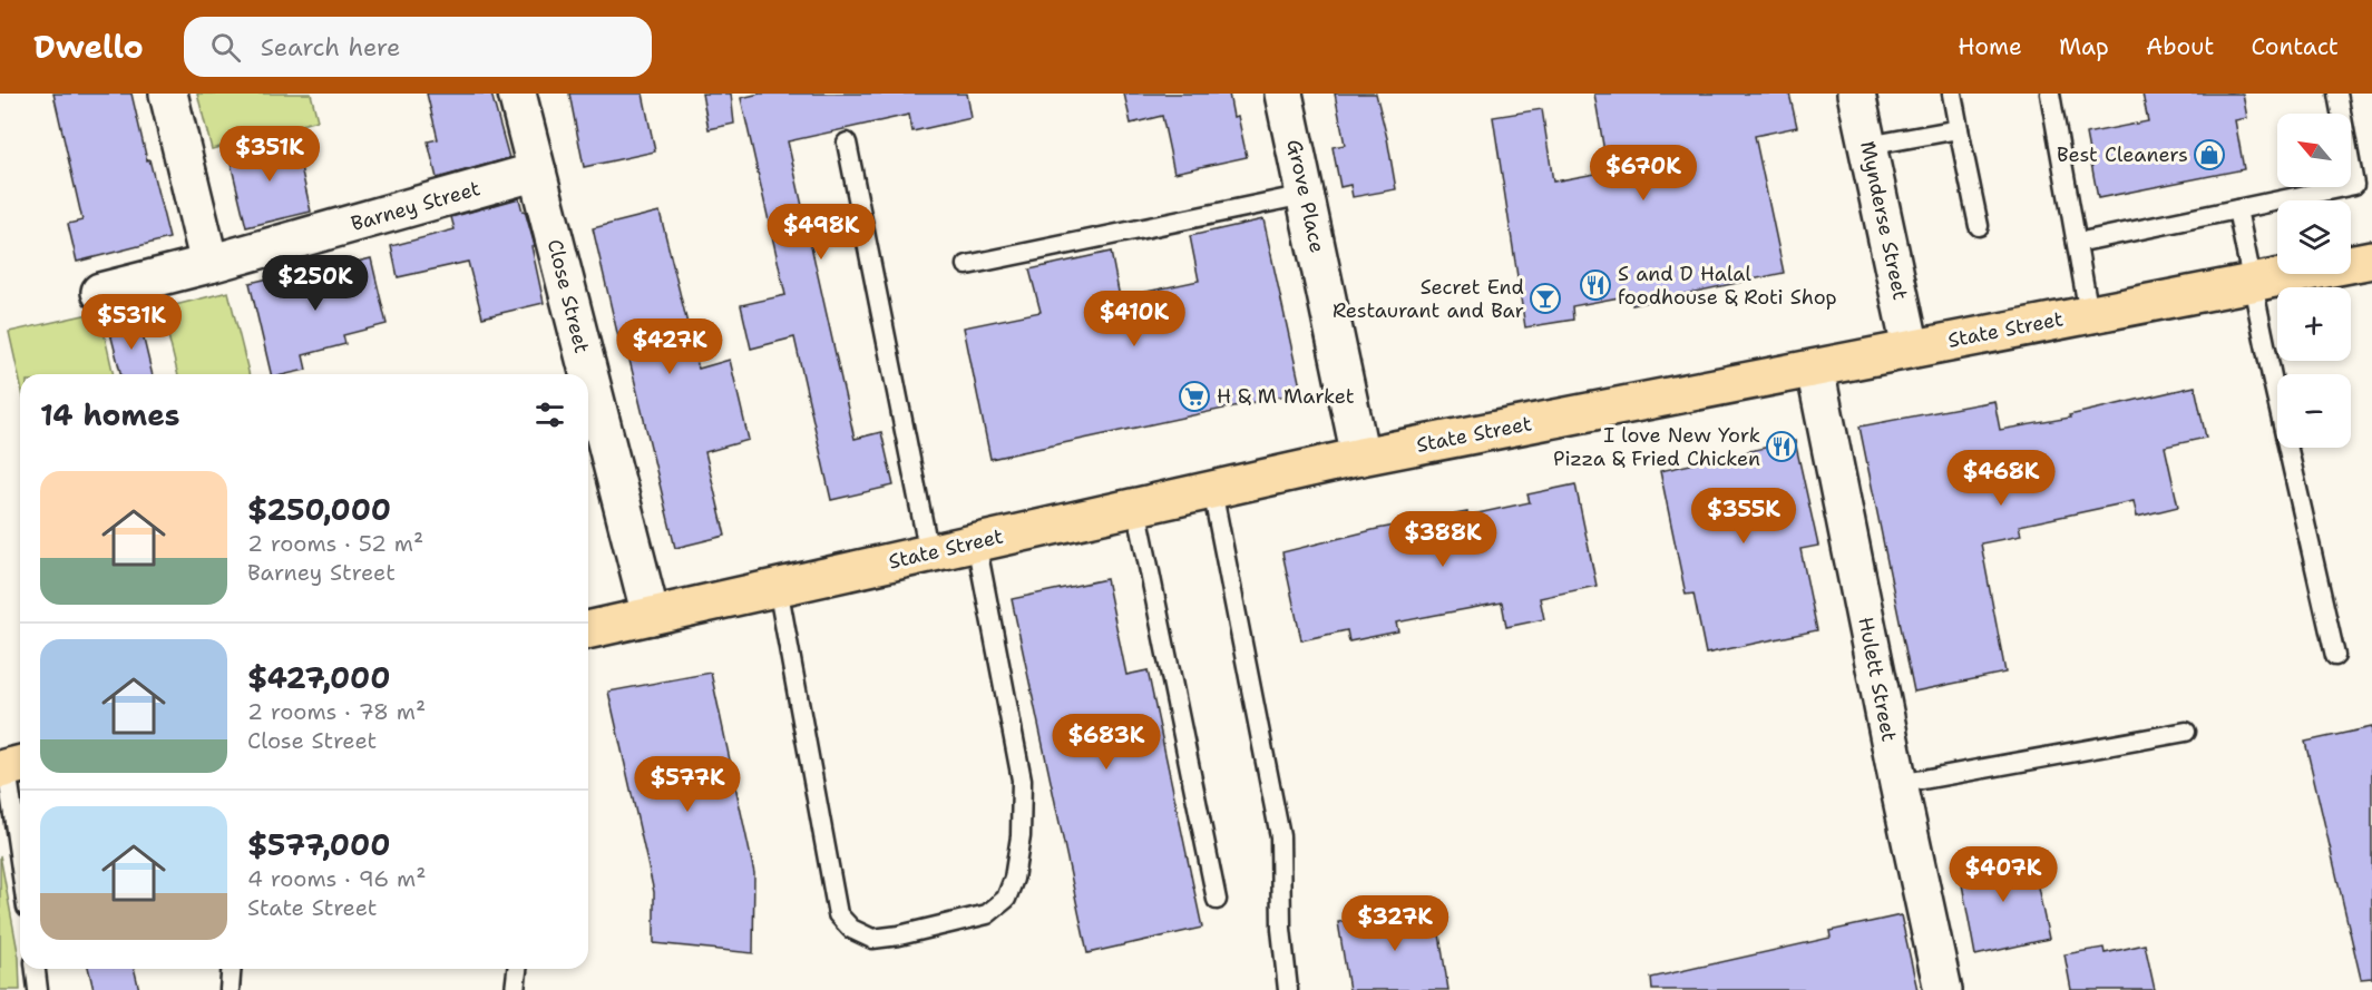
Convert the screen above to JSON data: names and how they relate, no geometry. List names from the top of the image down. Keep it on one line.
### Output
{"streets":{"main road":["State Street"],"street":["Grove Place","Barney Street","Mynderse Street","Close Street","Hulett Street"]},"crossings":[["Grove Place","State Street"],["Barney Street","Close Street"],["Mynderse Street","State Street"],["Close Street","State Street"],["State Street","Hulett Street"]],"places":{"shop":["Best Cleaners"],"restaurant":["S and D Halal foodhouse & Roti Shop","I love New York Pizza & Fried Chicken"],"bar":["Secret End Restaurant and Bar"],"supermarket":["H & M Market"]},"north":"top left","page":{"header":"Dwello","search":"Search here","nav":["Home","Map","About","Contact"],"map_buttons":["+","−"],"price":["$351K","$670K","$498K","$250K","$410K","$531K","$427K","$468K","$355K","$388K","$683K","$577K","$407K","$327K"],"heading":"14 homes","list":[{"name":"$250,000","note":"2 rooms · 52 m² · Barney Street"},{"name":"$427,000","note":"2 rooms · 78 m² · Close Street"},{"name":"$577,000","note":"4 rooms · 96 m² · State Street"}]}}
